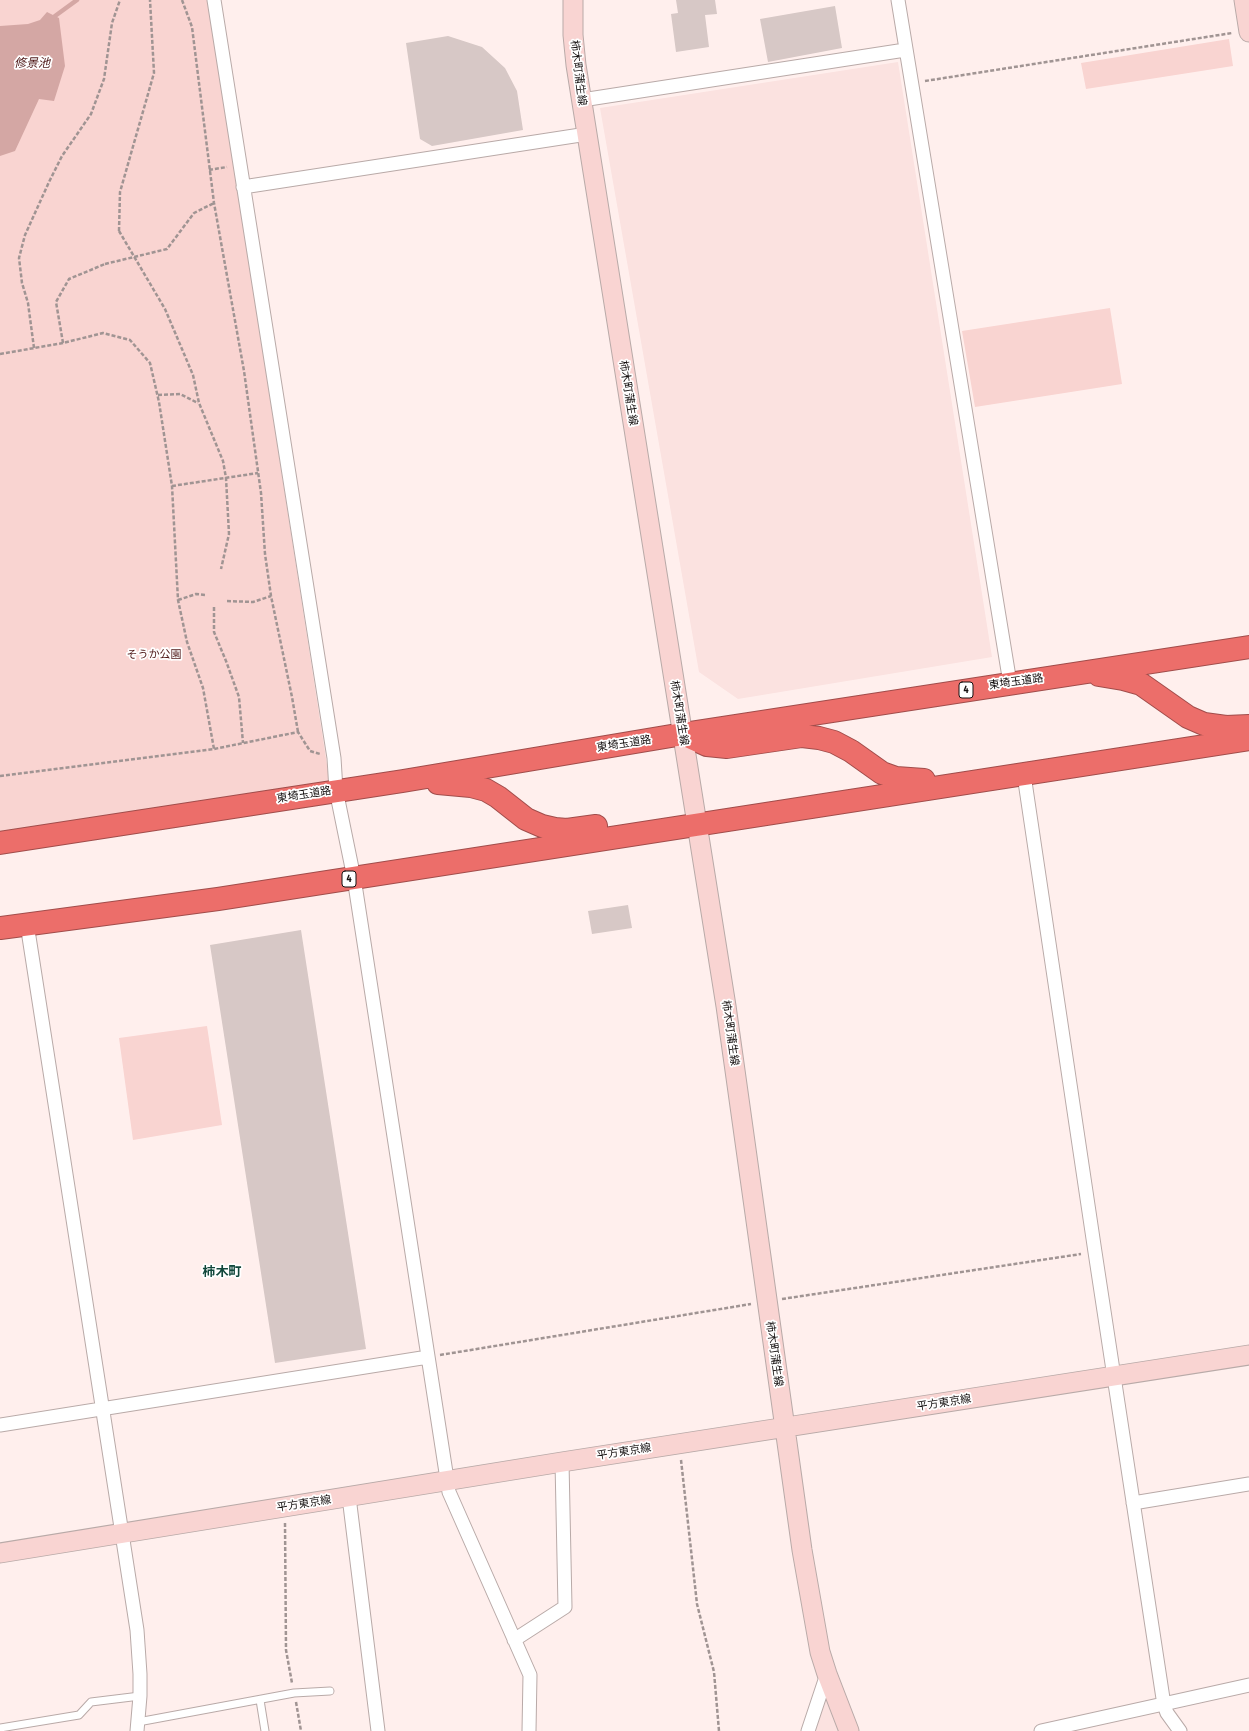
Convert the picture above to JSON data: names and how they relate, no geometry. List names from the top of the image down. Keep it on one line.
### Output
{"streets":{"highway":["東埼玉道路","4"],"main road":["柿木町蒲生線","平方東京線"]},"crossings":[["柿木町蒲生線","東埼玉道路"],["柿木町蒲生線","4"],["柿木町蒲生線","平方東京線"],["東埼玉道路","4"]],"districts":["柿木町"],"water":["修景池"],"parks":["そうか公園"]}
